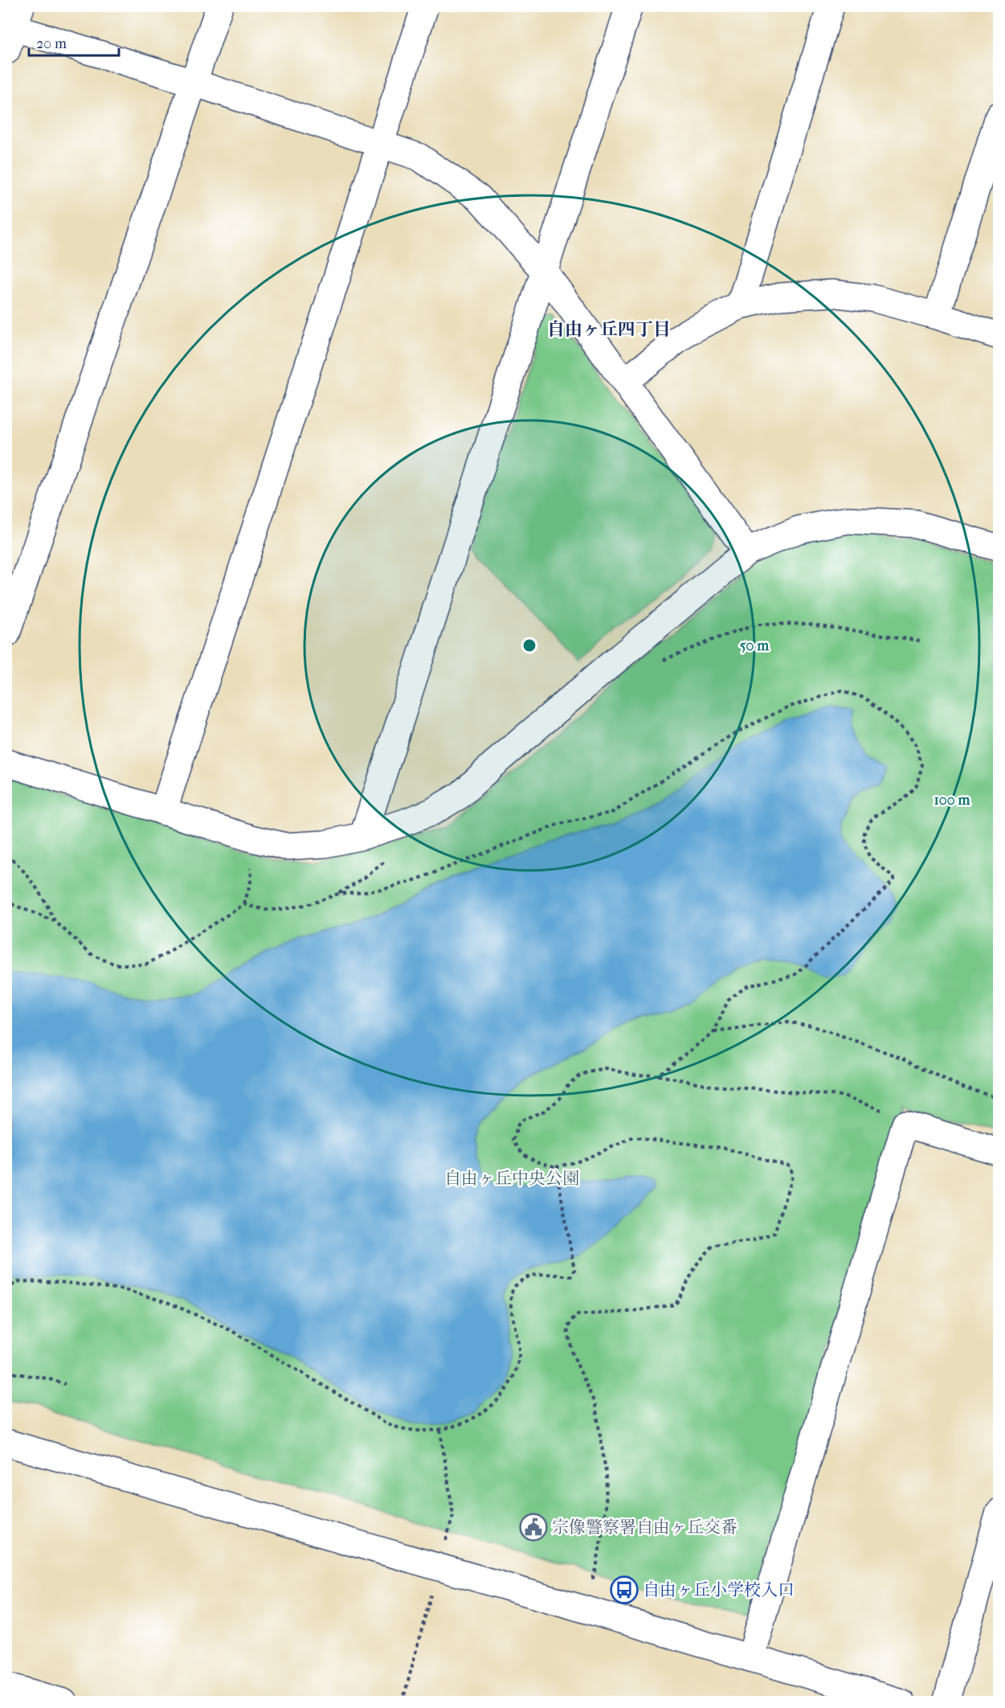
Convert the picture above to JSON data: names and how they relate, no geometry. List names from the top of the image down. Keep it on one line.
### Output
{"districts":["自由ヶ丘四丁目"],"parks":["自由ヶ丘中央公園"],"places":{"public building":["宗像警察署自由ヶ丘交番"],"bus stop":["自由ヶ丘小学校入口"]},"scale_bar":"20 m","rings":["50 m","100 m"]}
